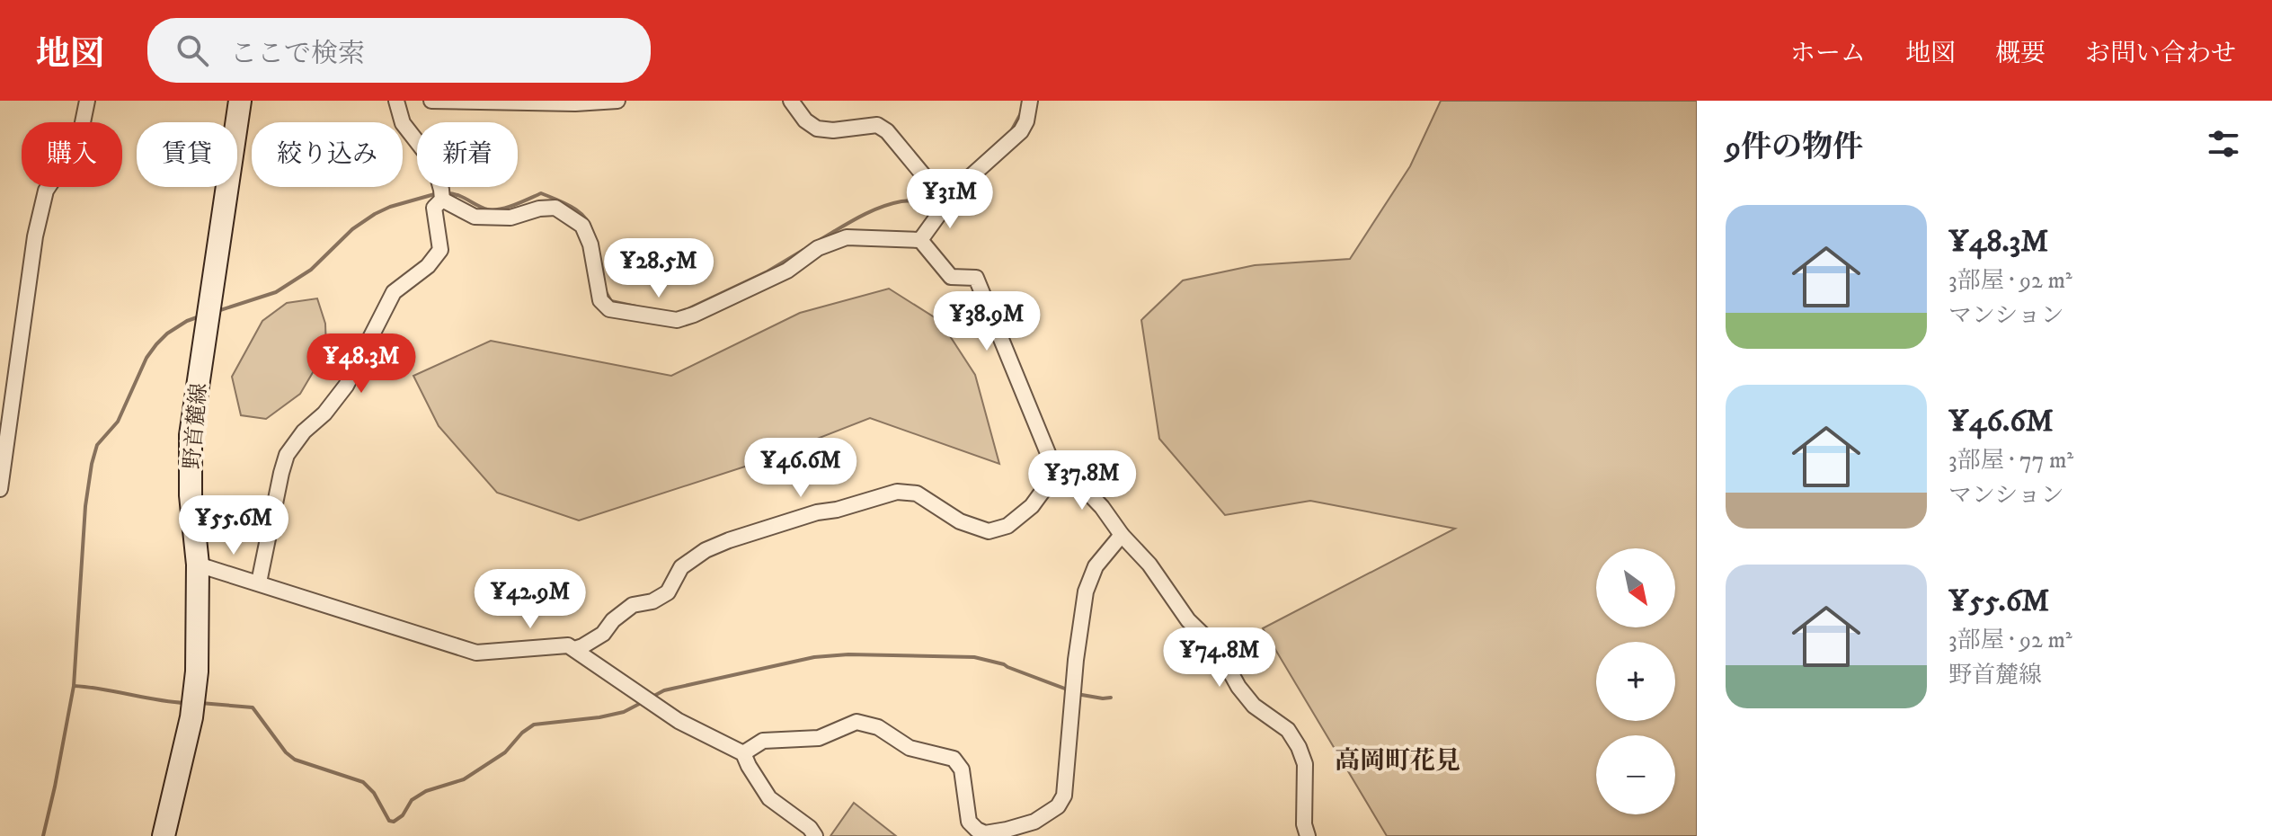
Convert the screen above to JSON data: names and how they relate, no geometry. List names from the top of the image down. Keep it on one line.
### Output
{"streets":{"main road":["野首麓線"]},"districts":["高岡町花見"],"north":"bottom right","page":{"header":"地図","search":"ここで検索","nav":["ホーム","地図","概要","お問い合わせ"],"heading":"9件の物件","chip":["購入","賃貸","絞り込み","新着"],"price":["¥31M","¥28.5M","¥38.9M","¥48.3M","¥46.6M","¥37.8M","¥55.6M","¥42.9M","¥74.8M"],"list":[{"name":"¥48.3M","note":"3部屋 · 92 m² · マンション"},{"name":"¥46.6M","note":"3部屋 · 77 m² · マンション"},{"name":"¥55.6M","note":"3部屋 · 92 m² · 野首麓線"}],"map_buttons":["+","−"]}}
